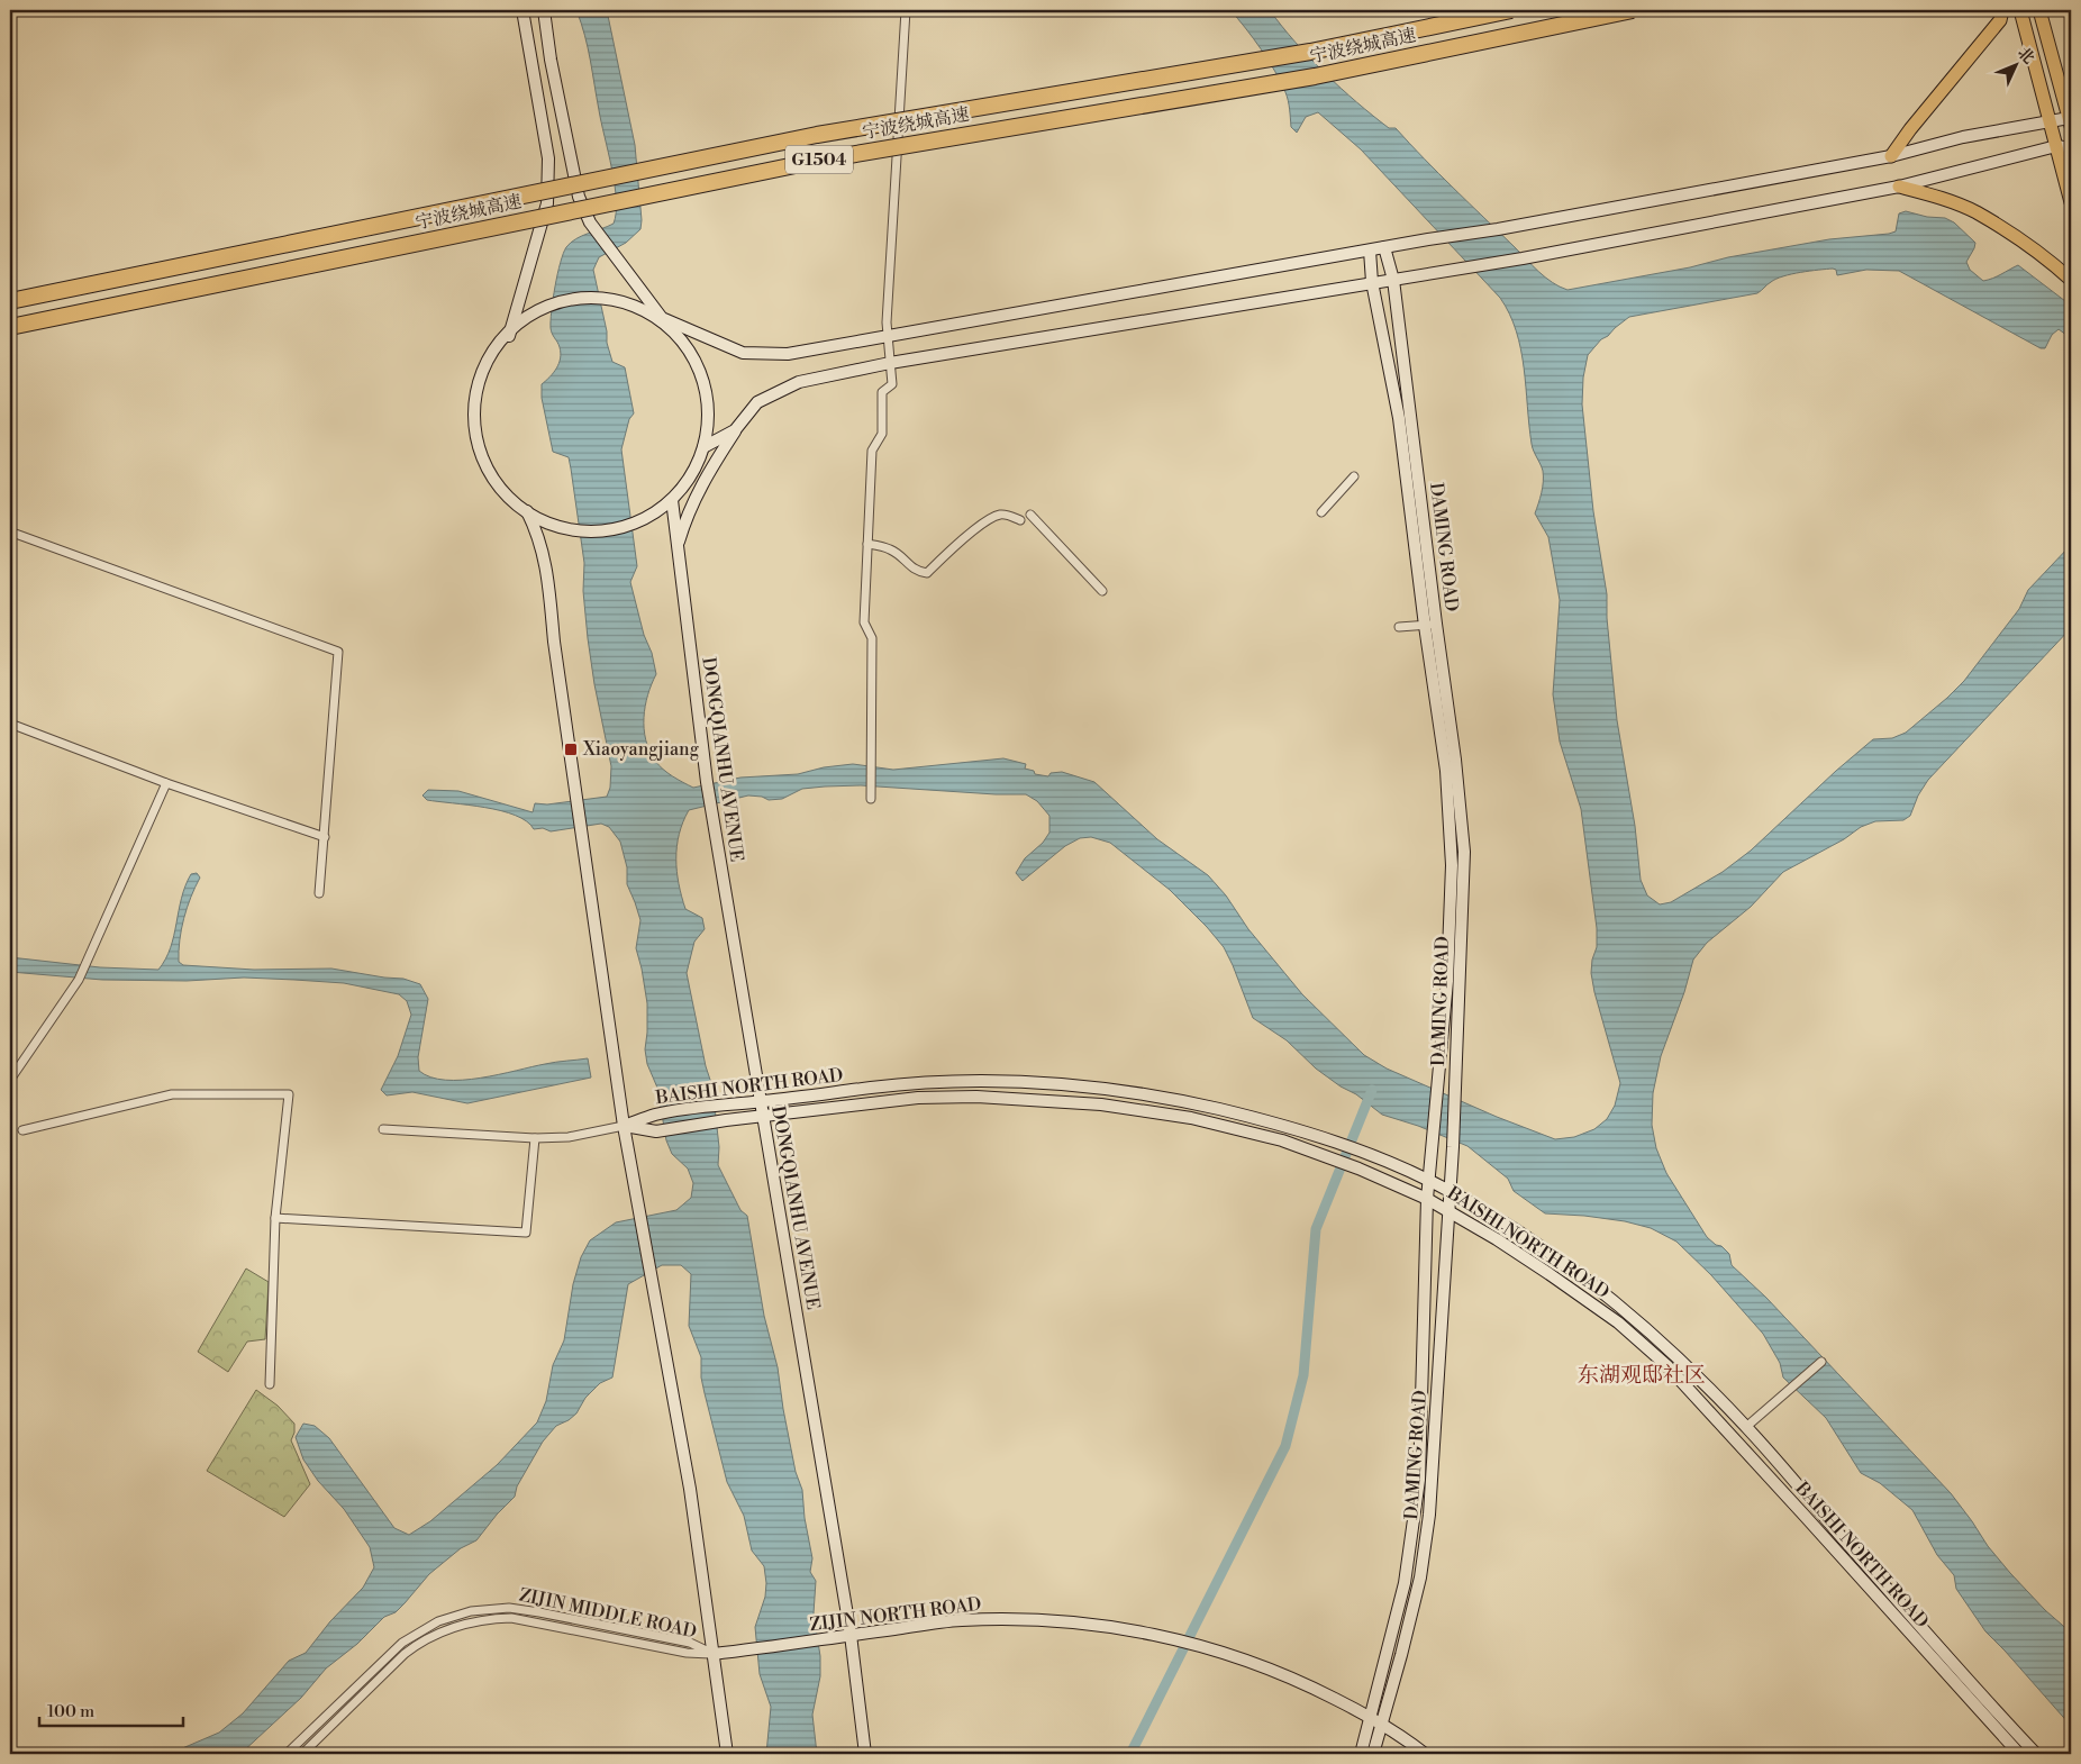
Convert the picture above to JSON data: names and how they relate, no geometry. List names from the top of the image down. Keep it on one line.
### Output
{"streets":{"highway":["宁波绕城高速","G1504"],"main road":["DAMING ROAD","DONGQIANHU AVENUE","BAISHI NORTH ROAD","ZIJIN NORTH ROAD"],"street":["ZIJIN MIDDLE ROAD"]},"crossings":[["DAMING ROAD","BAISHI NORTH ROAD"],["DAMING ROAD","ZIJIN NORTH ROAD"],["DONGQIANHU AVENUE","BAISHI NORTH ROAD"],["DONGQIANHU AVENUE","ZIJIN NORTH ROAD"],["ZIJIN MIDDLE ROAD","ZIJIN NORTH ROAD"]],"districts":["东湖观邸社区"],"places":{"transit":["Xiaoyangjiang"]},"scale_bar":"100 m","north":"top right"}
